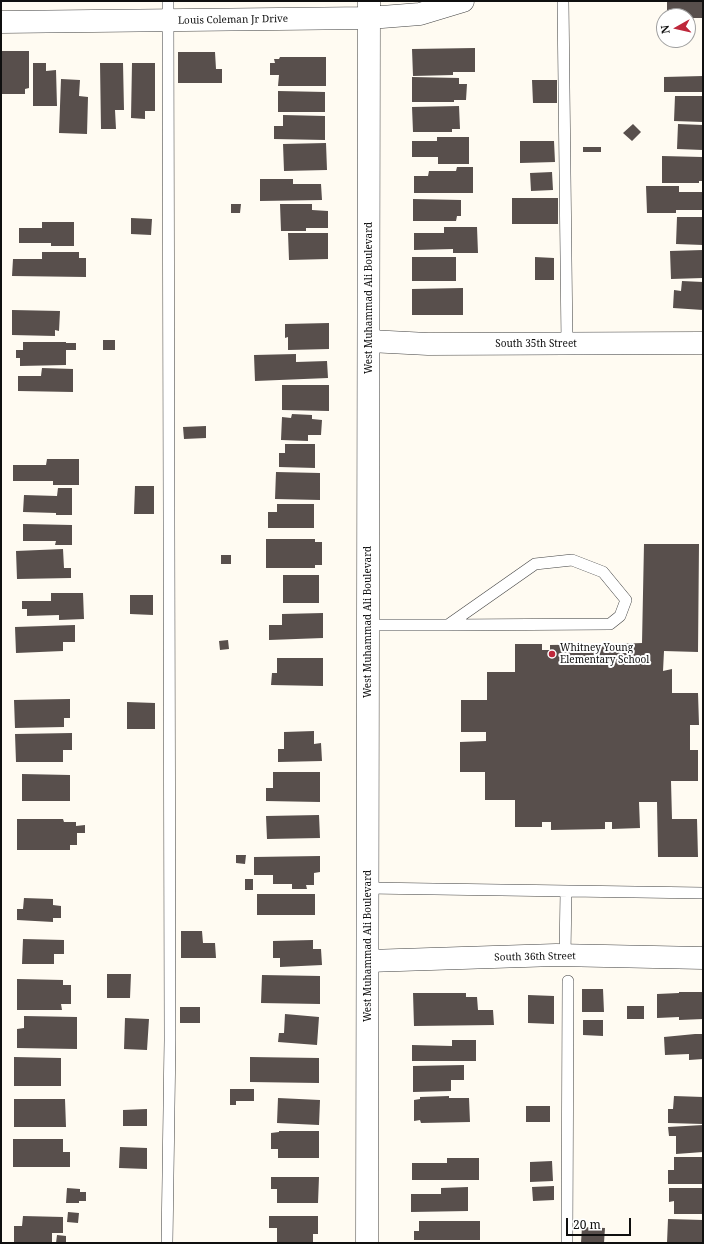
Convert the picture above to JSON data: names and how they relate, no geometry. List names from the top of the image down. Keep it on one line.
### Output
{"streets":{"street":["Louis Coleman Jr Drive","West Muhammad Ali Boulevard","South 35th Street","South 36th Street"]},"crossings":[["Louis Coleman Jr Drive","West Muhammad Ali Boulevard"],["West Muhammad Ali Boulevard","South 35th Street"],["West Muhammad Ali Boulevard","South 36th Street"]],"places":["Whitney Young Elementary School"],"scale_bar":"20 m","north":"left"}
